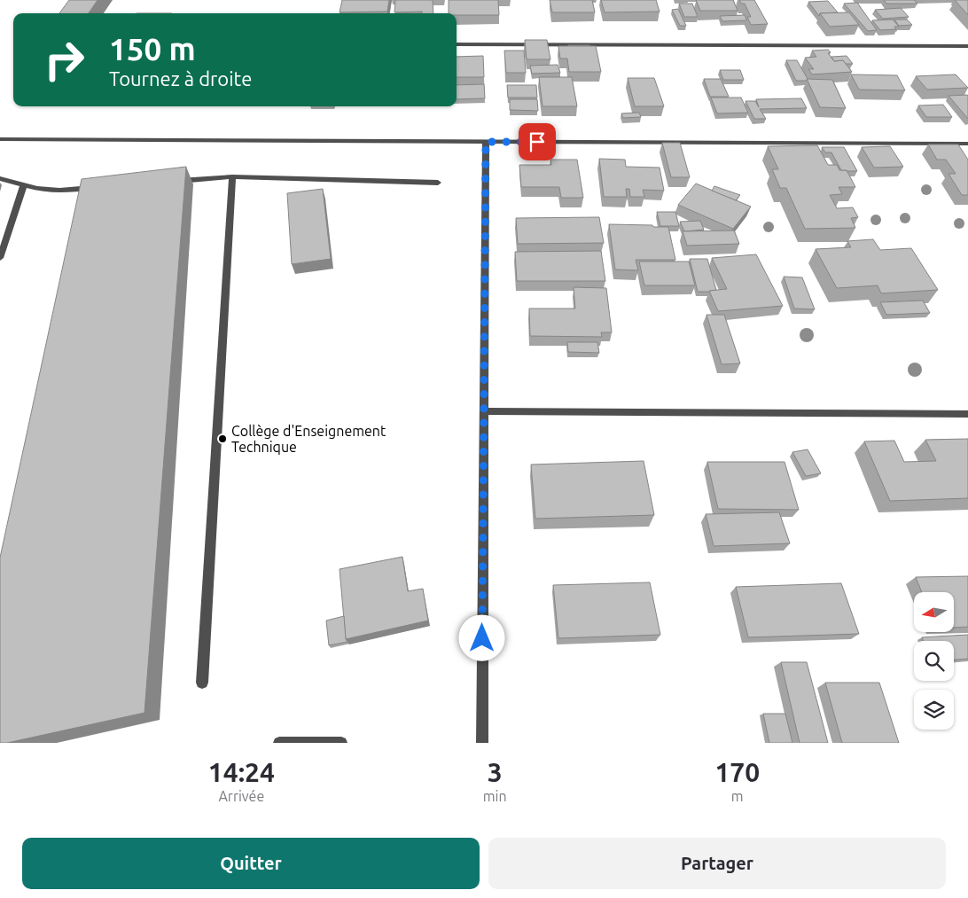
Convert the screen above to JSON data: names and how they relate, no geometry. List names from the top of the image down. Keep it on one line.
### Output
{"places":["Collège d'Enseignement Technique"],"north":"left","page":{"turn":["150 m","Tournez à droite"],"eta":["14:24","Arrivée","3","min","170","m"],"buttons":["Quitter","Partager"]}}
